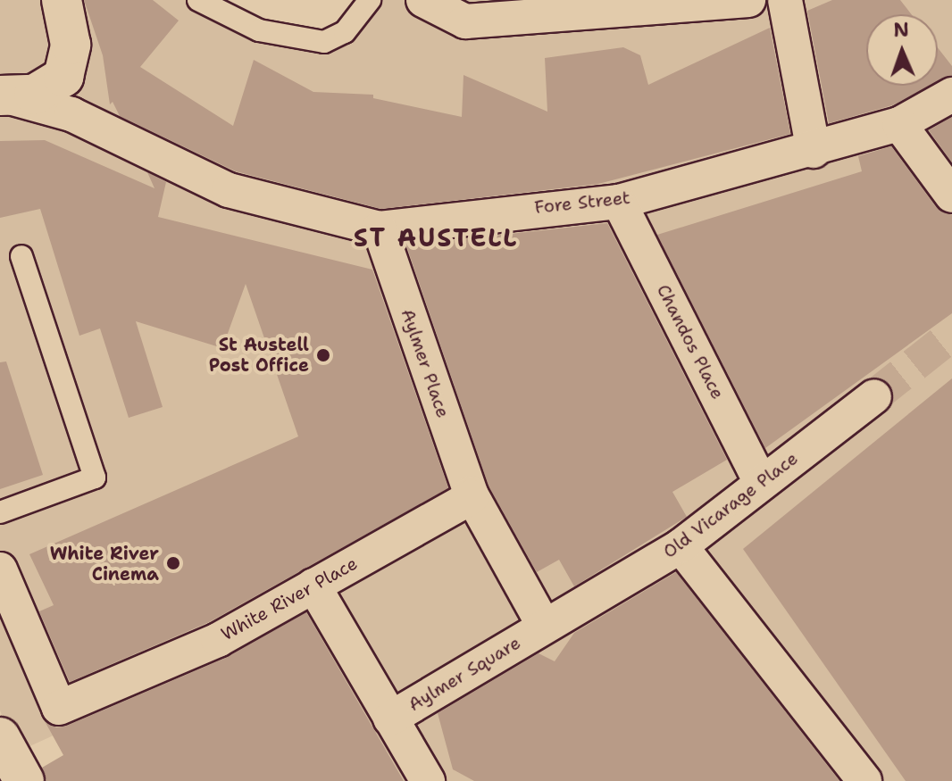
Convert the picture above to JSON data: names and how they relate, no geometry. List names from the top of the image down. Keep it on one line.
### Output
{"streets":{"street":["Fore Street","Chandos Place","Aylmer Place","Old Vicarage Place","White River Place","Aylmer Square"]},"crossings":[["Fore Street","Chandos Place"],["Fore Street","Aylmer Place"],["Chandos Place","Old Vicarage Place"],["Aylmer Place","White River Place"],["Old Vicarage Place","Aylmer Square"],["White River Place","Aylmer Square"]],"districts":["ST AUSTELL"],"places":["St Austell Post Office","White River Cinema"],"north":"top"}
